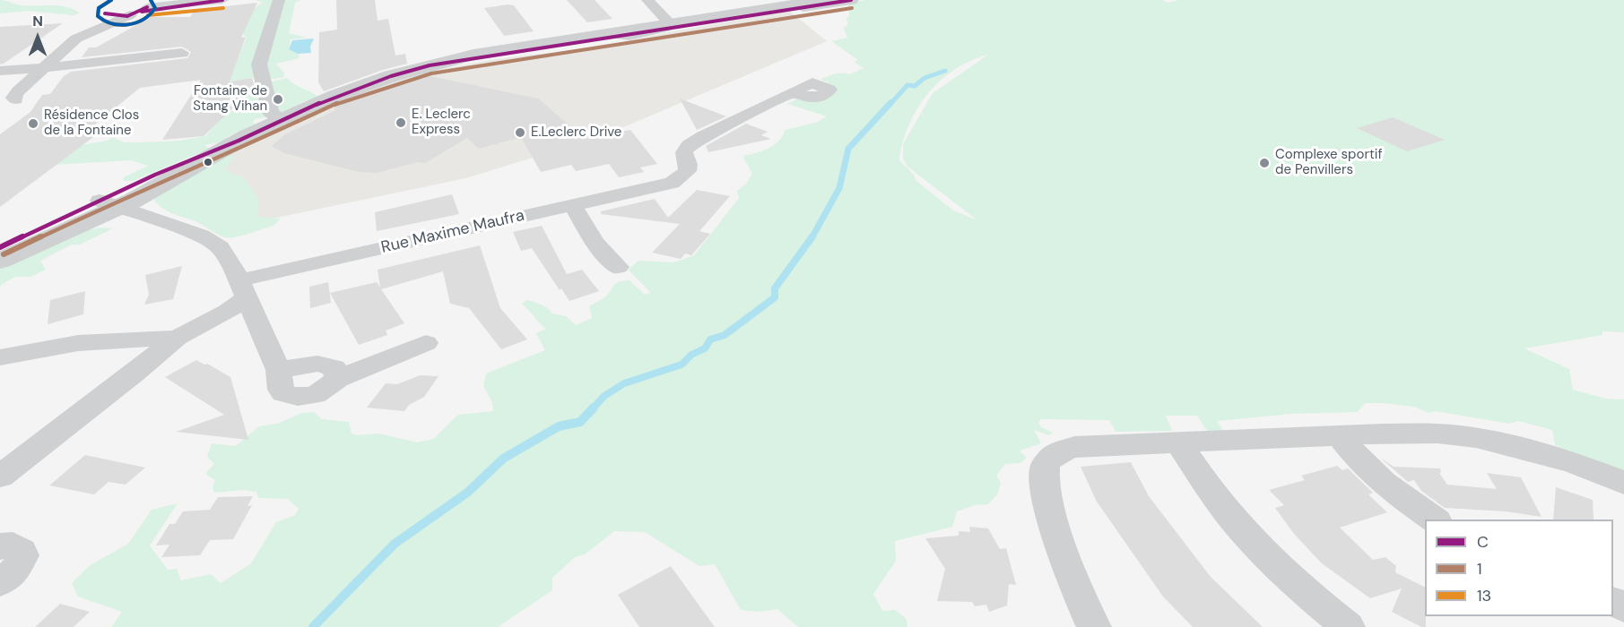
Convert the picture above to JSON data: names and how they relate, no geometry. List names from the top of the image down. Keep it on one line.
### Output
{"streets":{"street":["Rue Maxime Maufra"]},"places":["Fontaine de Stang Vihan","E. Leclerc Express","Résidence Clos de la Fontaine","E.Leclerc Drive","Complexe sportif de Penvillers"],"lines":["transit line C","transit line 13","transit line 1"],"legend":["C","1","13"],"north":"top"}
